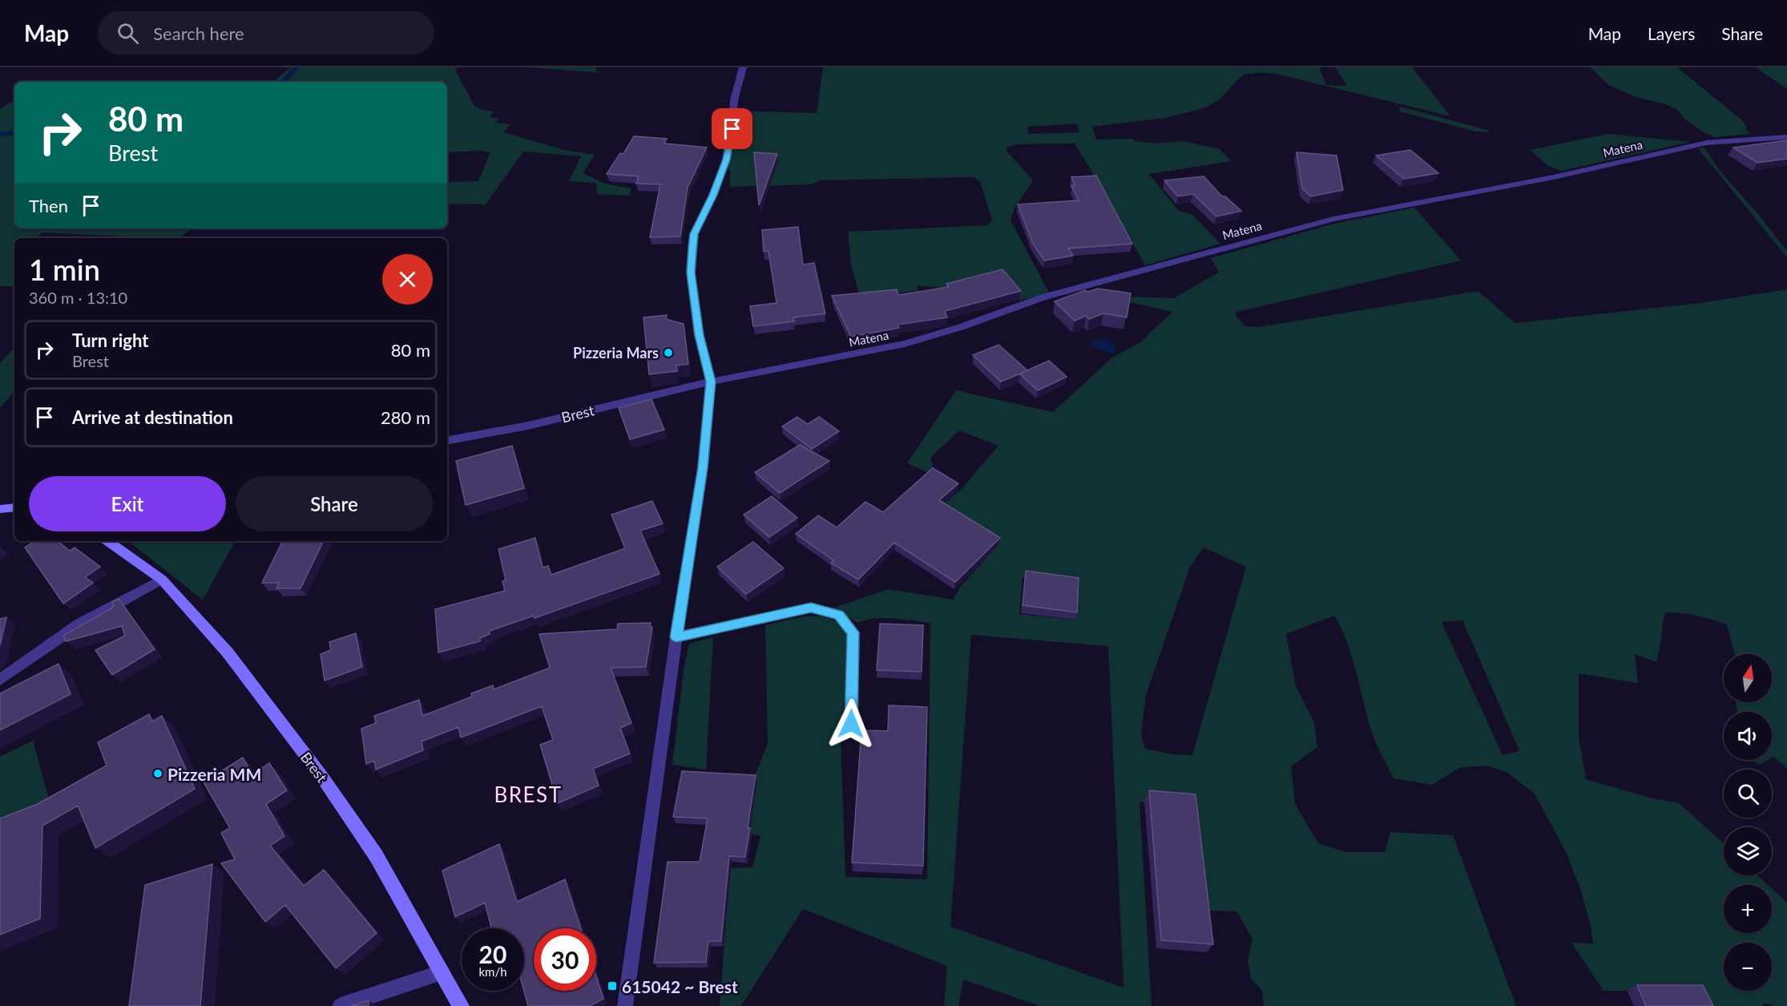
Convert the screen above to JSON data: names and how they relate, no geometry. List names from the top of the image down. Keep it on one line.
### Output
{"streets":{"street":["Matena","Brest"]},"crossings":[["Matena","Brest"]],"districts":["BREST"],"places":{"other":["Pizzeria Mars","Pizzeria MM"],"transit":["615042 ~ Brest"]},"north":"top","page":{"header":"Map","search":"Search here","nav":["Map","Layers","Share"],"turn":["80 m","Brest"],"then":"Then","heading":["1 min","360 m · 13:10"],"list":[{"name":"Turn right","note":"Brest","value":"80 m"},{"name":"Arrive at destination","value":"280 m"}],"buttons":["Exit","Share"],"map_buttons":["+","−"],"speed":"20 km/h","limit":"30"}}
